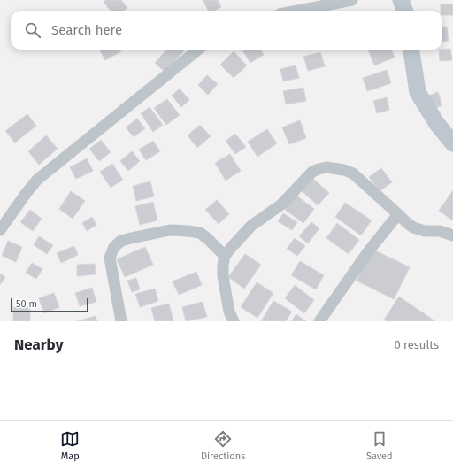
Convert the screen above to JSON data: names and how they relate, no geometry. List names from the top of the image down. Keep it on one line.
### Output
{"scale_bar":"50 m","page":{"search":"Search here","scale":"50 m","heading":["Nearby","0 results"],"nav":["Map","Directions","Saved"]}}
